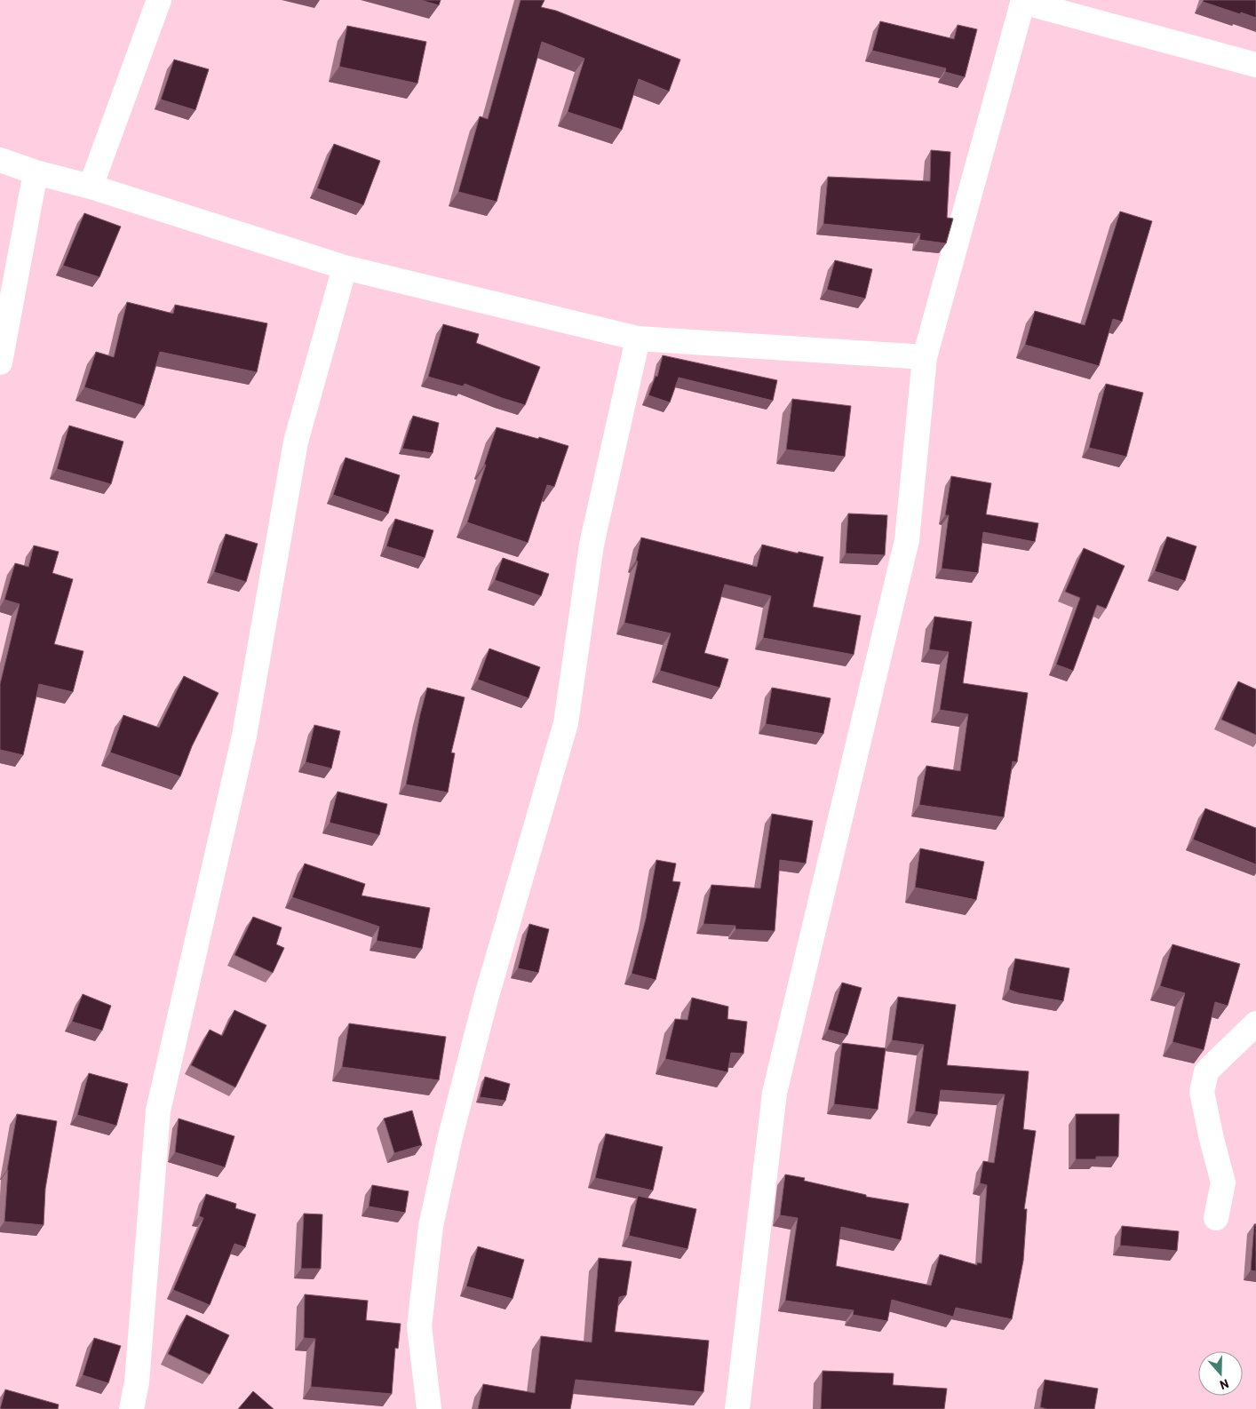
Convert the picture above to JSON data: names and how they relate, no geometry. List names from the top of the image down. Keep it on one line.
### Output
{"north":"bottom"}
